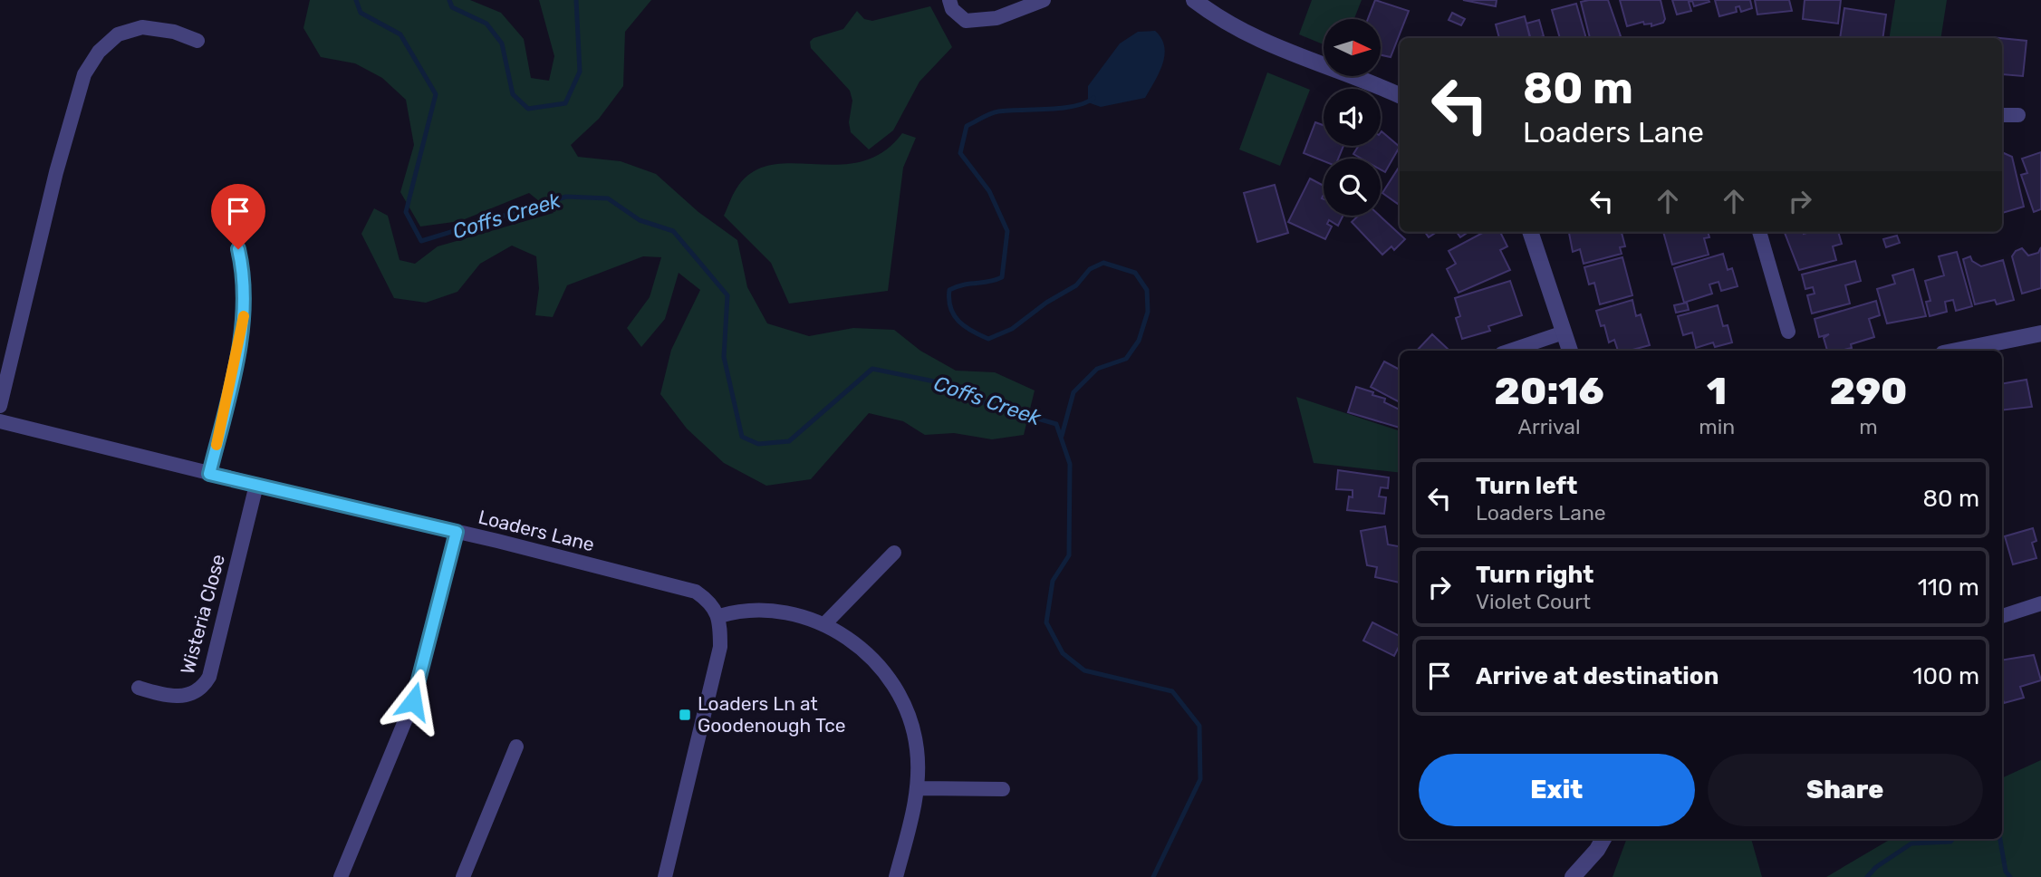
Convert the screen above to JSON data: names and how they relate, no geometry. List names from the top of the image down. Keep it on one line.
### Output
{"streets":{"street":["Loaders Lane","Wisteria Close"]},"crossings":[["Loaders Lane","Wisteria Close"]],"water":["Coffs Creek"],"places":{"transit":["Loaders Ln at Goodenough Tce"]},"north":"right","page":{"turn":["80 m","Loaders Lane"],"eta":["20:16","Arrival","1","min","290","m"],"list":[{"name":"Turn left","note":"Loaders Lane","value":"80 m"},{"name":"Turn right","note":"Violet Court","value":"110 m"},{"name":"Arrive at destination","value":"100 m"}],"buttons":["Exit","Share"]}}
